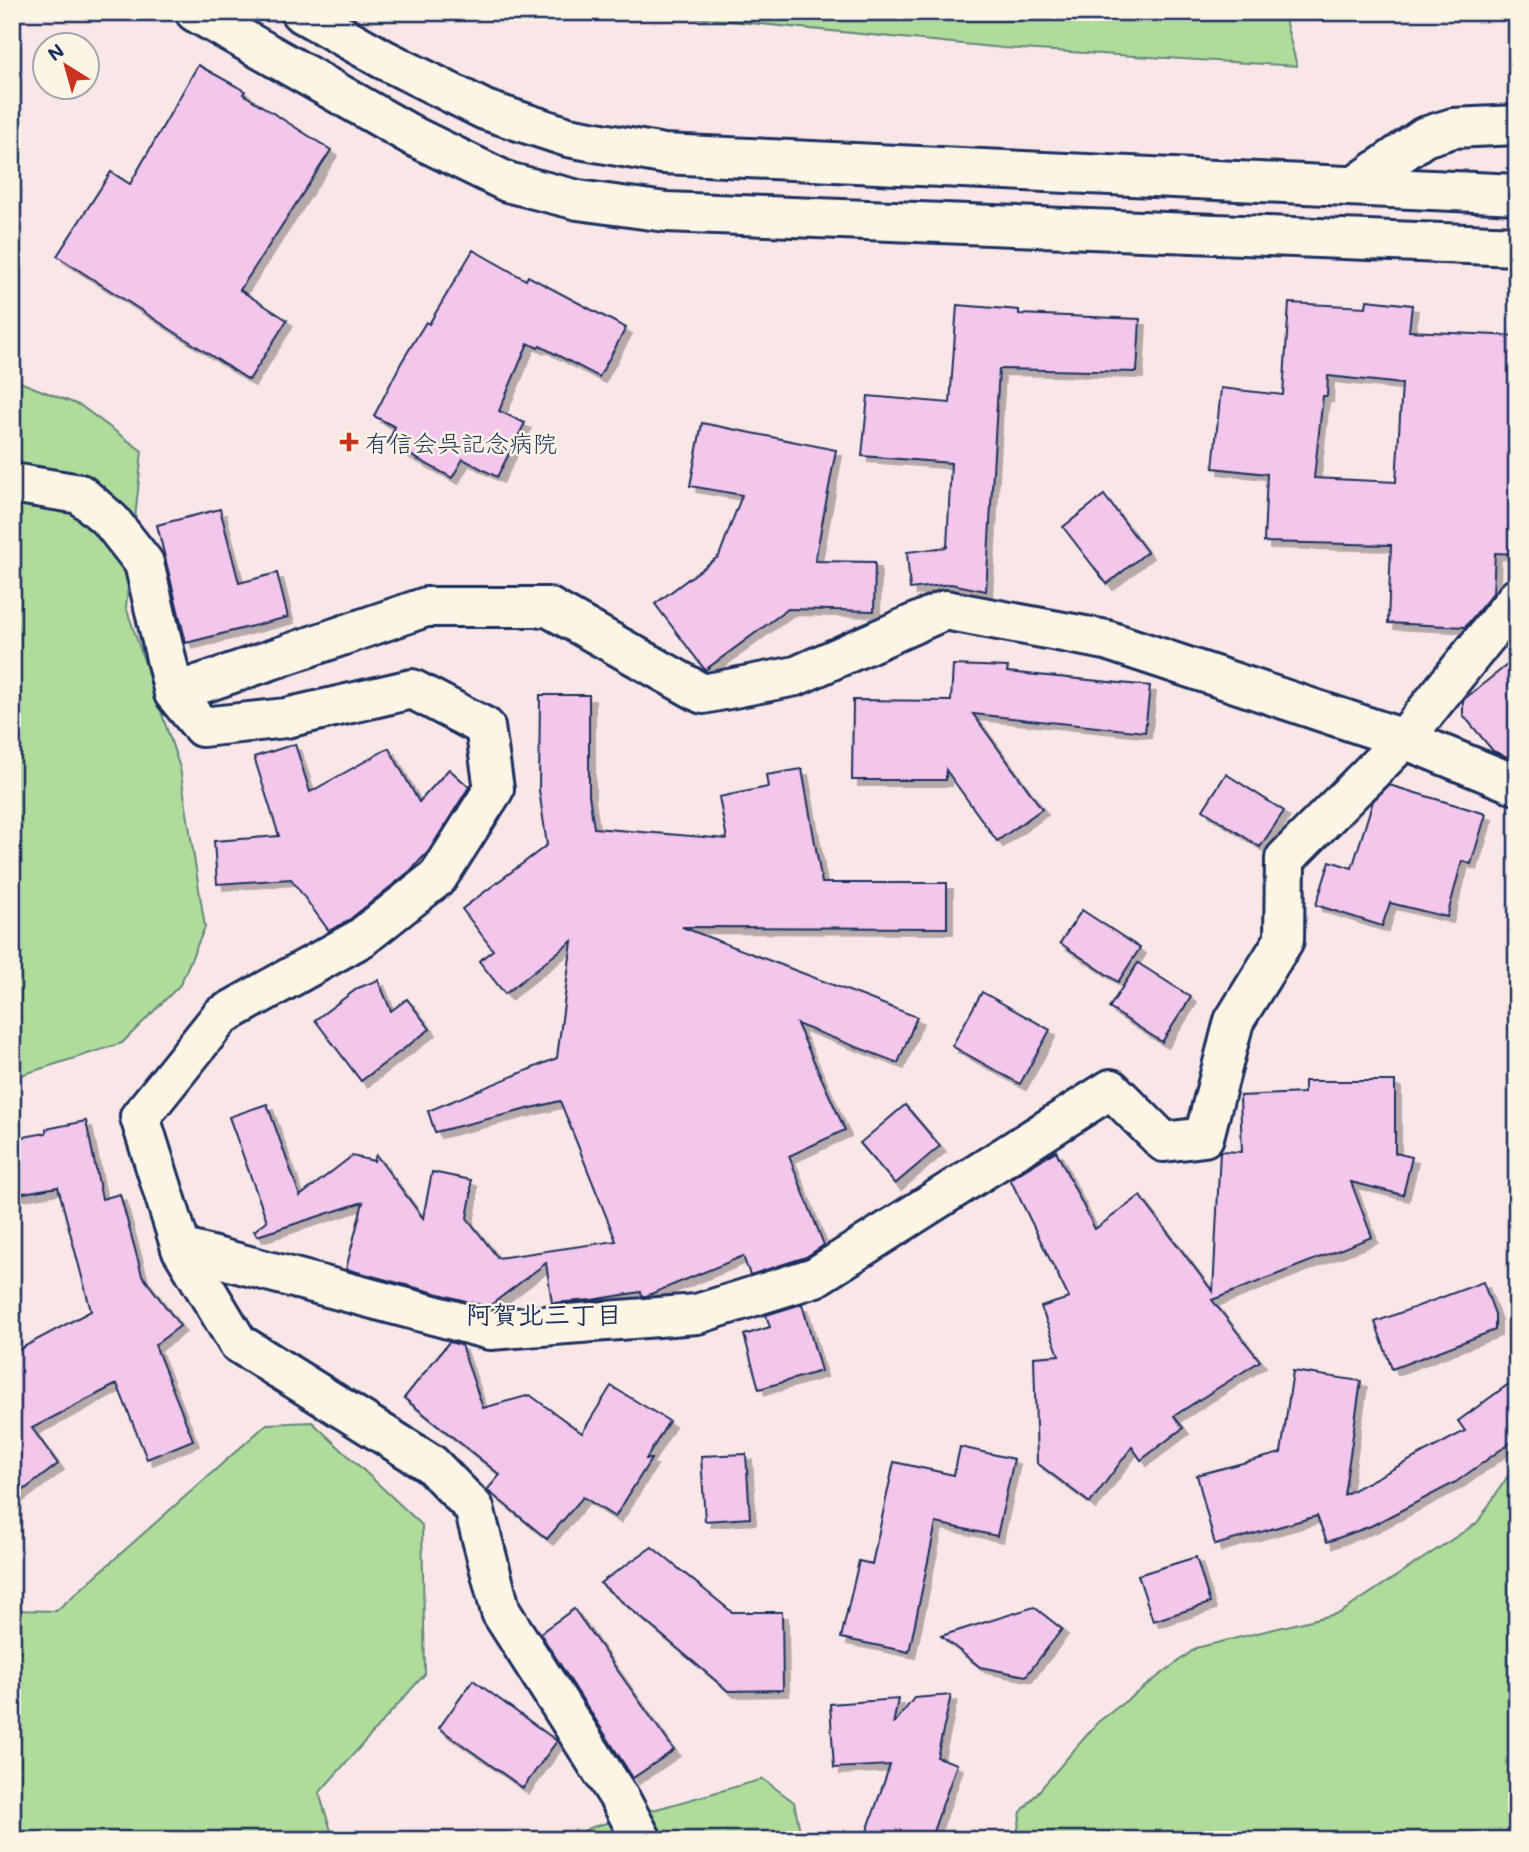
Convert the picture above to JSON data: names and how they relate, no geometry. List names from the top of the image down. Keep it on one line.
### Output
{"districts":["阿賀北三丁目"],"places":{"health":["有信会呉記念病院"]},"north":"top left"}
